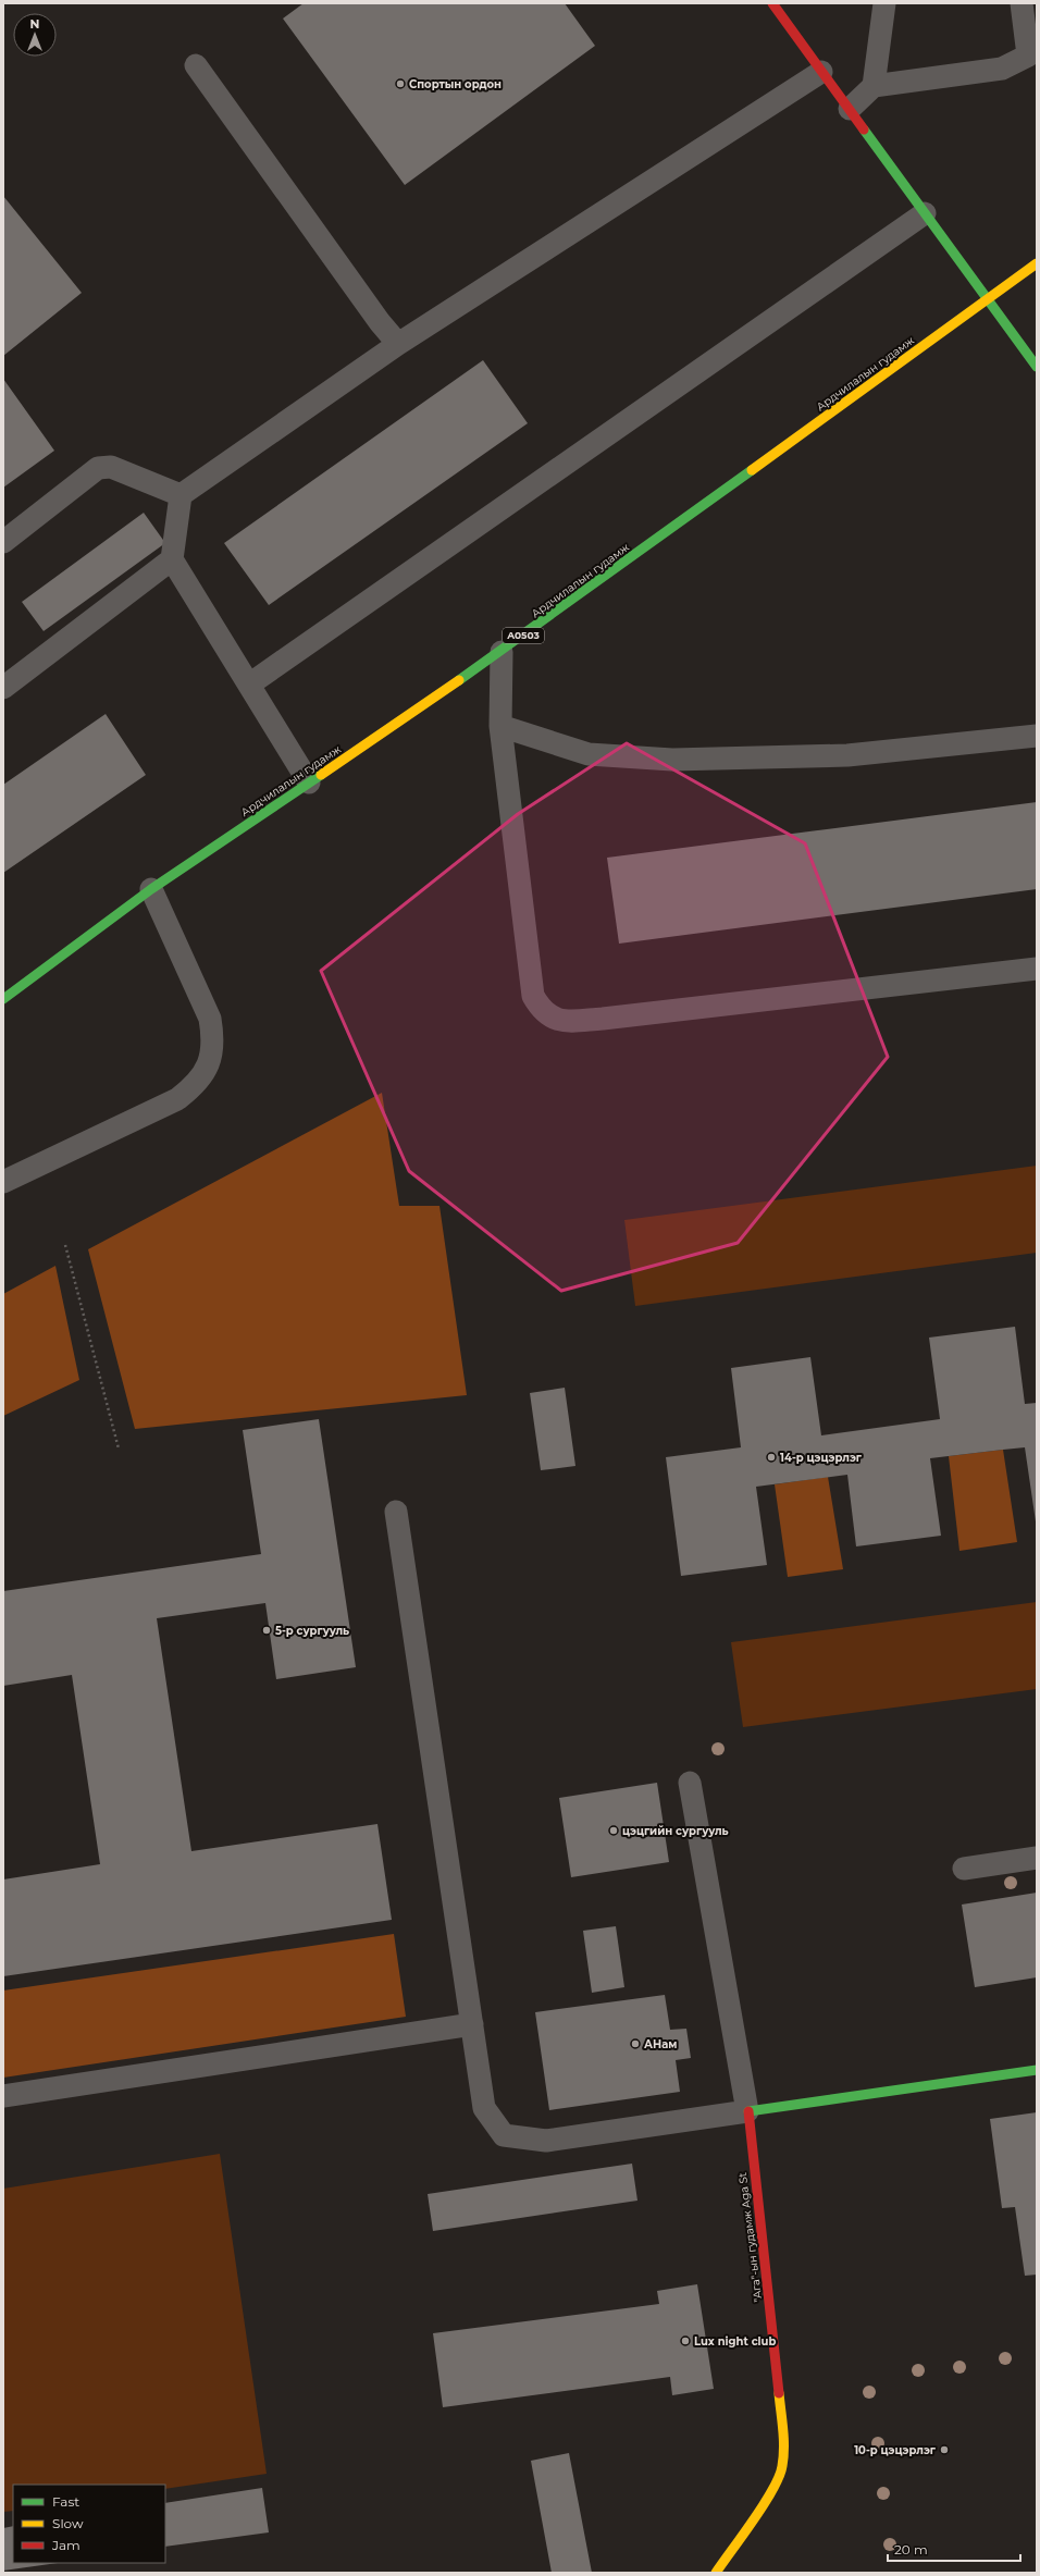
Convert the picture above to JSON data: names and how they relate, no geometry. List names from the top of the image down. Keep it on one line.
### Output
{"streets":{"main road":["Ардчилалын гудамж","A0503","\"Ага\"-ын гудамж Aga St"]},"places":["Спортын ордон","14-р цэцэрлэг","5-р сургууль","цэцгийн сургууль","АНам","Lux night club","10-р цэцэрлэг"],"legend":["Fast","Slow","Jam"],"scale_bar":"20 m","north":"top"}
